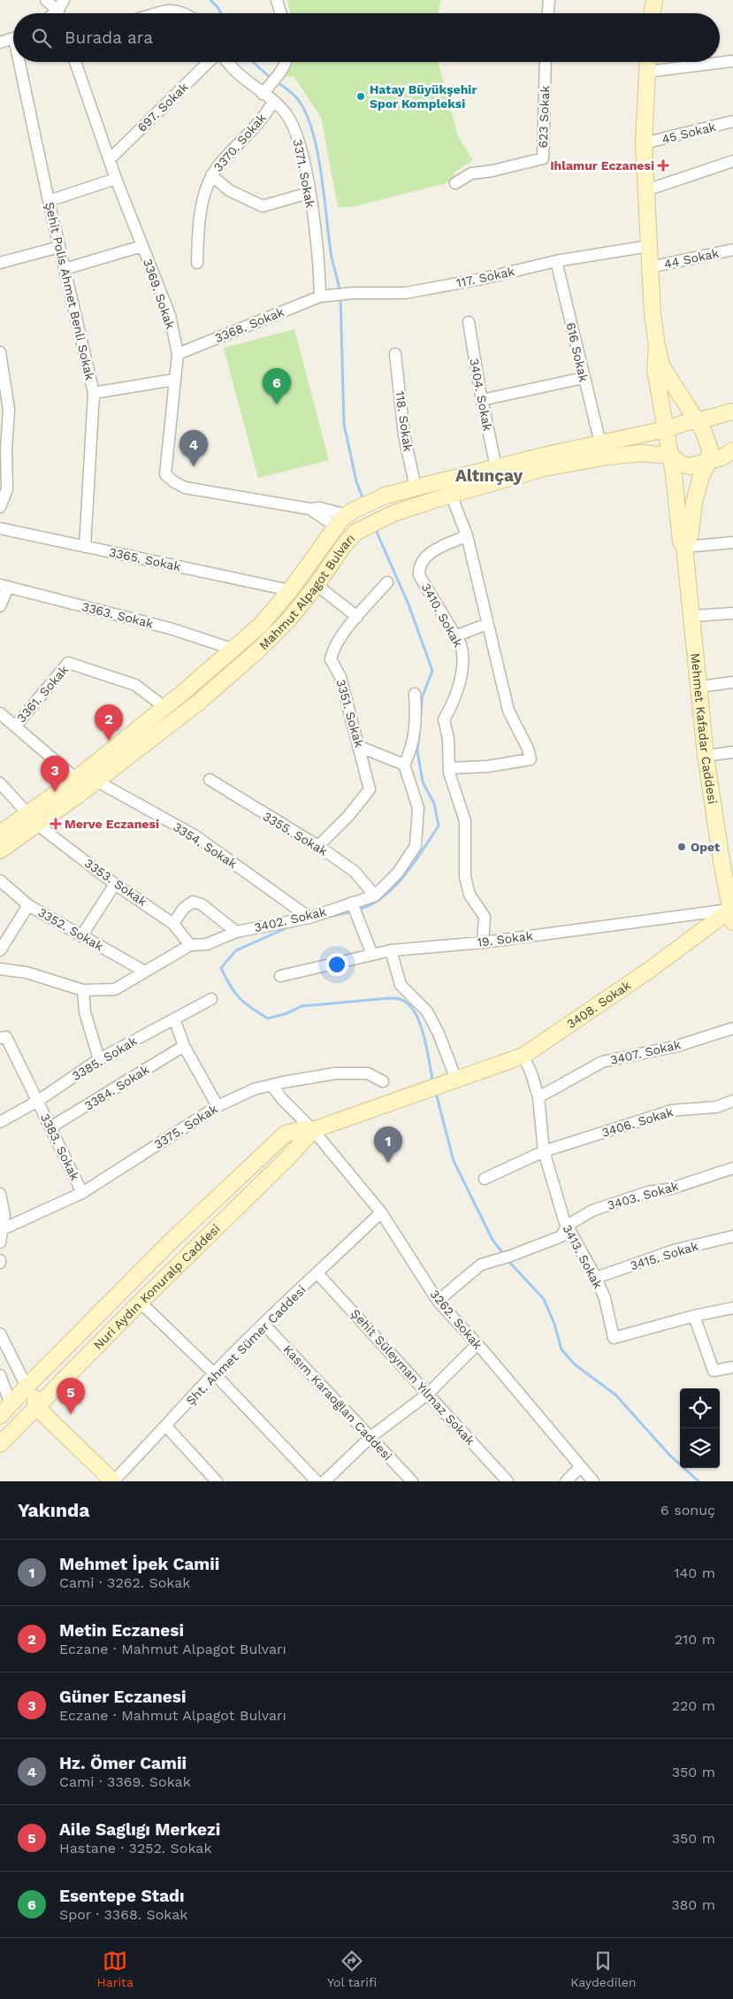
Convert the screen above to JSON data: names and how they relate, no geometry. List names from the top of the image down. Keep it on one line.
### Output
{"streets":{"main road":["Mahmut Alpagot Bulvarı","Mehmet Kafadar Caddesi","3408. Sokak","Nuri Aydın Konuralp Caddesi"],"street":["697. Sokak","623 Sokak","45 Sokak","3370. Sokak","3371. Sokak","44 Sokak","117. Sokak","Şehit Polis Ahmet Benli Sokak","3369. Sokak","3368. Sokak","616 Sokak","3404. Sokak","118. Sokak","3365. Sokak","3363. Sokak","3410. Sokak","3361. Sokak","3351. Sokak","3355. Sokak","3354. Sokak","3353. Sokak","3402. Sokak","3352. Sokak","19. Sokak","3407. Sokak","3385. Sokak","3384. Sokak","3406. Sokak","3375. Sokak","3383. Sokak","3403. Sokak","3415. Sokak","3413. Sokak","3262. Sokak","Şht. Ahmet Sümer Caddesi","Şehit Süleyman Yılmaz Sokak","Kasım Karaoğlan Caddesi"]},"crossings":[["697. Sokak","3369. Sokak"],["45 Sokak","Mehmet Kafadar Caddesi"],["3370. Sokak","3371. Sokak"],["3371. Sokak","117. Sokak"],["3371. Sokak","3368. Sokak"],["44 Sokak","Mehmet Kafadar Caddesi"],["117. Sokak","3368. Sokak"],["117. Sokak","616 Sokak"],["117. Sokak","Mehmet Kafadar Caddesi"],["Şehit Polis Ahmet Benli Sokak","3365. Sokak"],["3369. Sokak","3368. Sokak"],["3369. Sokak","Mahmut Alpagot Bulvarı"],["616 Sokak","Mahmut Alpagot Bulvarı"],["3404. Sokak","Mahmut Alpagot Bulvarı"],["118. Sokak","Mahmut Alpagot Bulvarı"],["3365. Sokak","Mahmut Alpagot Bulvarı"],["Mahmut Alpagot Bulvarı","3363. Sokak"],["Mahmut Alpagot Bulvarı","3361. Sokak"],["Mahmut Alpagot Bulvarı","Mehmet Kafadar Caddesi"],["Mahmut Alpagot Bulvarı","3354. Sokak"],["Mahmut Alpagot Bulvarı","3353. Sokak"],["3410. Sokak","19. Sokak"],["3351. Sokak","3355. Sokak"],["Mehmet Kafadar Caddesi","19. Sokak"],["Mehmet Kafadar Caddesi","3408. Sokak"],["3355. Sokak","3402. Sokak"],["3354. Sokak","3402. Sokak"],["3353. Sokak","3402. Sokak"],["3402. Sokak","3352. Sokak"],["19. Sokak","3408. Sokak"],["3408. Sokak","3413. Sokak"],["3408. Sokak","Nuri Aydın Konuralp Caddesi"],["3407. Sokak","3413. Sokak"],["3385. Sokak","3383. Sokak"],["3384. Sokak","3383. Sokak"],["3406. Sokak","3413. Sokak"],["3375. Sokak","3383. Sokak"],["3375. Sokak","3262. Sokak"],["3403. Sokak","3413. Sokak"],["3403. Sokak","3262. Sokak"],["3415. Sokak","3413. Sokak"],["Nuri Aydın Konuralp Caddesi","3262. Sokak"],["3262. Sokak","Şht. Ahmet Sümer Caddesi"],["Şht. Ahmet Sümer Caddesi","Şehit Süleyman Yılmaz Sokak"],["Şht. Ahmet Sümer Caddesi","Kasım Karaoğlan Caddesi"]],"districts":["Altınçay"],"places":{"other":["Hatay Büyükşehir Spor Kompleksi","Opet"],"health":["Ihlamur Eczanesi","Merve Eczanesi"]},"page":{"search":"Burada ara","pins":["6","4","2","3","1","5"],"heading":["Yakında","6 sonuç"],"list":[{"mark":"1","name":"Mehmet İpek Camii","note":"Cami · 3262. Sokak","value":"140 m"},{"mark":"2","name":"Metin Eczanesi","note":"Eczane · Mahmut Alpagot Bulvarı","value":"210 m"},{"mark":"3","name":"Güner Eczanesi","note":"Eczane · Mahmut Alpagot Bulvarı","value":"220 m"},{"mark":"4","name":"Hz. Ömer Camii","note":"Cami · 3369. Sokak","value":"350 m"},{"mark":"5","name":"Aile Saglıgı Merkezi","note":"Hastane · 3252. Sokak","value":"350 m"},{"mark":"6","name":"Esentepe Stadı","note":"Spor · 3368. Sokak","value":"380 m"}],"nav":["Harita","Yol tarifi","Kaydedilen"]}}
